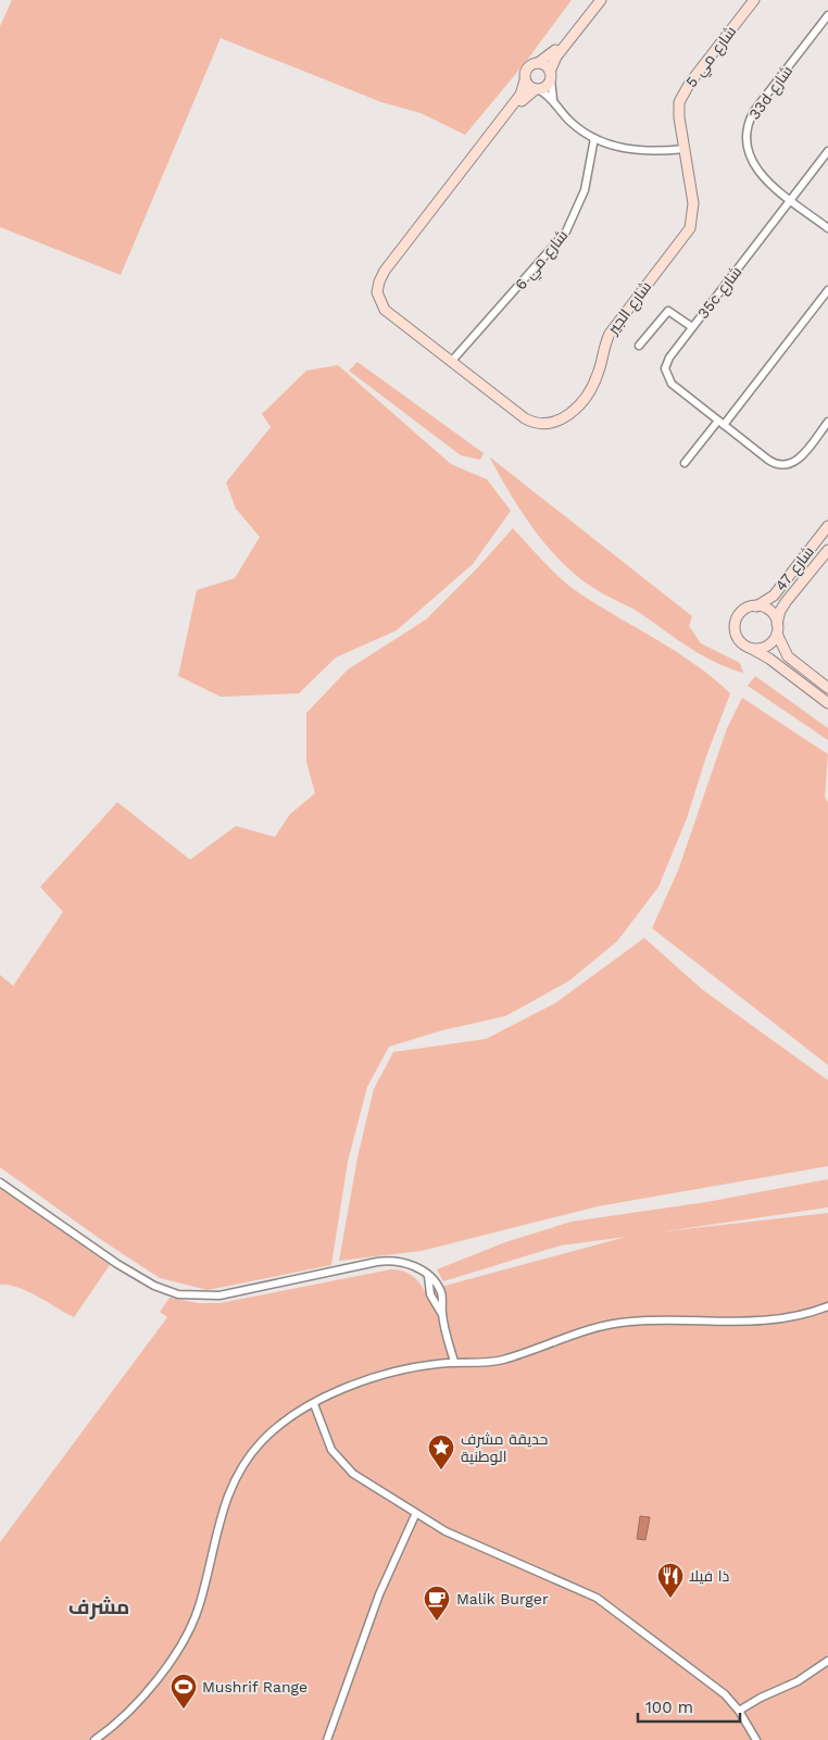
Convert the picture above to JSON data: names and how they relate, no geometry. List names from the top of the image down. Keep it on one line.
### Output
{"streets":{"street":["شارع مي 5","33d شارع","شارع مي 6","35c شارع","شارع الجير","شارع 47"]},"crossings":[["شارع مي 5","شارع الجير"],["33d شارع","35c شارع"],["شارع مي 6","شارع الجير"]],"districts":["مشرف"],"places":{"place":["حديقة مشرف الوطنية"],"restaurant":["ذا فيلا"],"cafe":["Malik Burger"],"sports":["Mushrif Range"]},"scale_bar":"100 m"}
